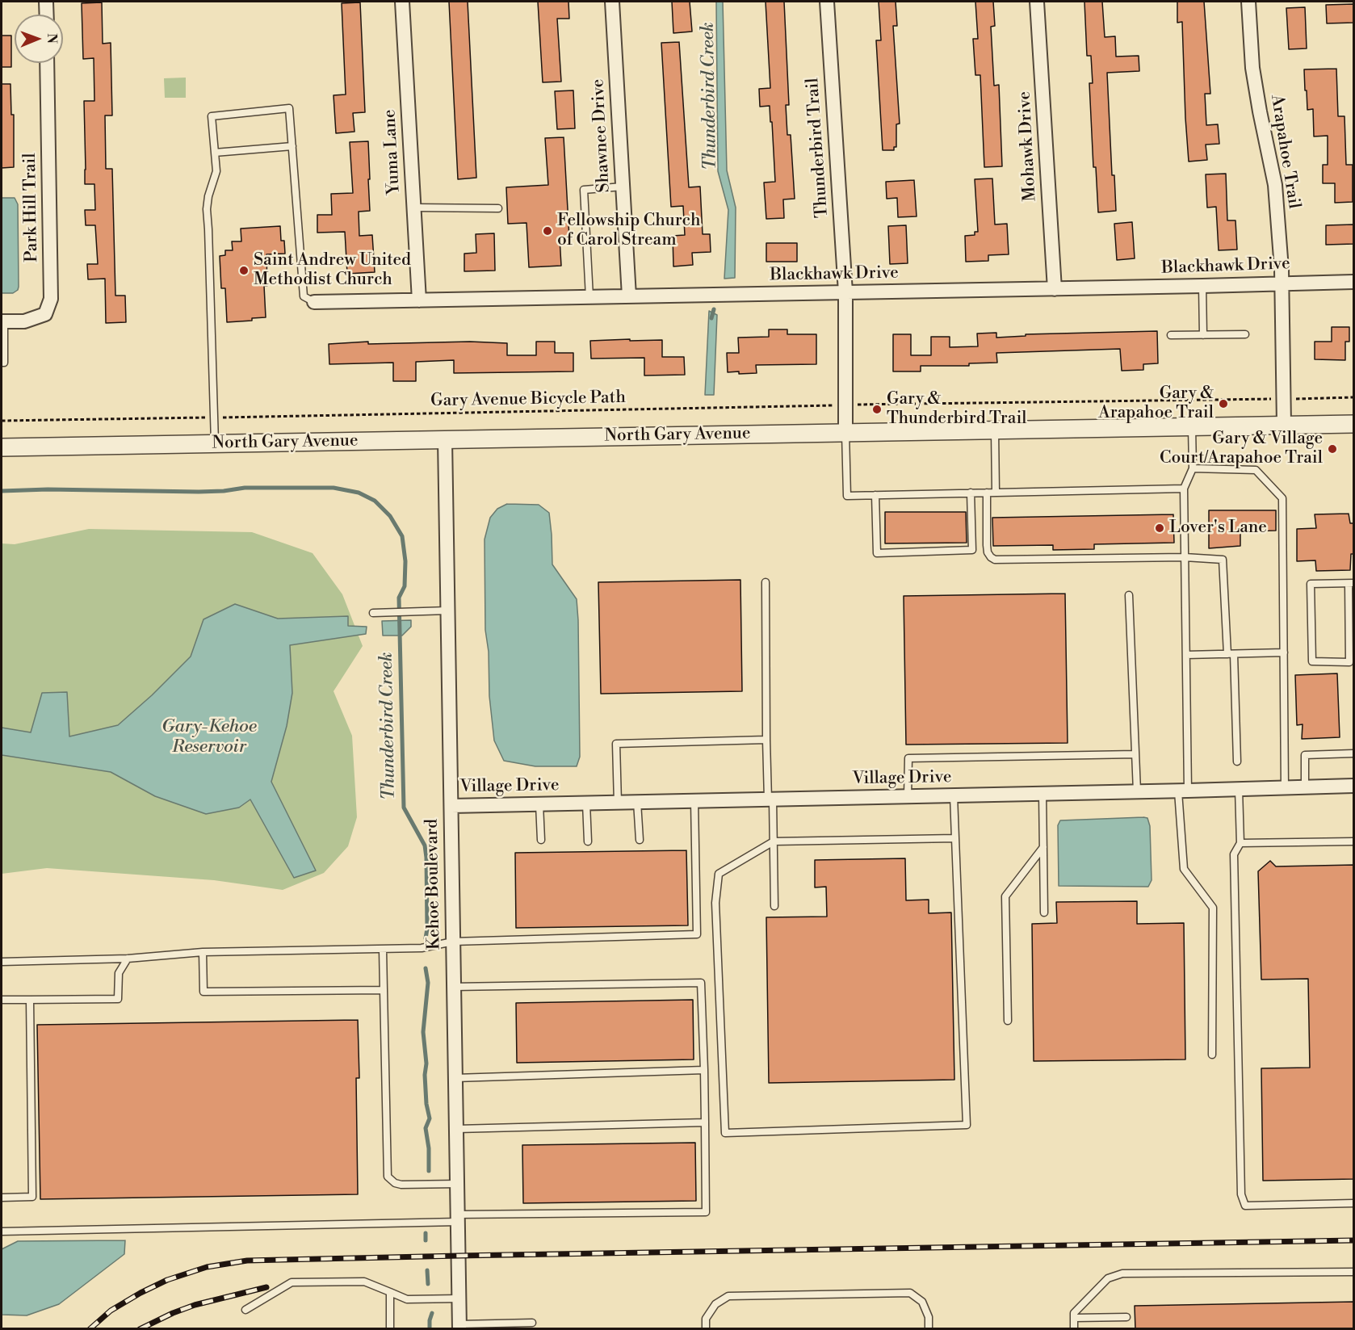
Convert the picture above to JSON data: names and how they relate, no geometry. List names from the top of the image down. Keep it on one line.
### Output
{"streets":{"street":["Shawnee Drive","Mohawk Drive","Thunderbird Trail","Yuma Lane","Arapahoe Trail","Park Hill Trail","Blackhawk Drive","North Gary Avenue","Village Drive","Kehoe Boulevard"],"path":["Gary Avenue Bicycle Path"]},"crossings":[["Shawnee Drive","Blackhawk Drive"],["Mohawk Drive","Blackhawk Drive"],["Thunderbird Trail","Blackhawk Drive"],["Thunderbird Trail","North Gary Avenue"],["Yuma Lane","Blackhawk Drive"],["Arapahoe Trail","Blackhawk Drive"],["Arapahoe Trail","North Gary Avenue"],["North Gary Avenue","Kehoe Boulevard"],["Village Drive","Kehoe Boulevard"]],"water":["Thunderbird Creek","Gary-Kehoe Reservoir"],"places":["Fellowship Church of Carol Stream","Saint Andrew United Methodist Church","Gary & Arapahoe Trail","Gary & Thunderbird Trail","Gary & Village Court/Arapahoe Trail","Lover's Lane"],"north":"right"}
